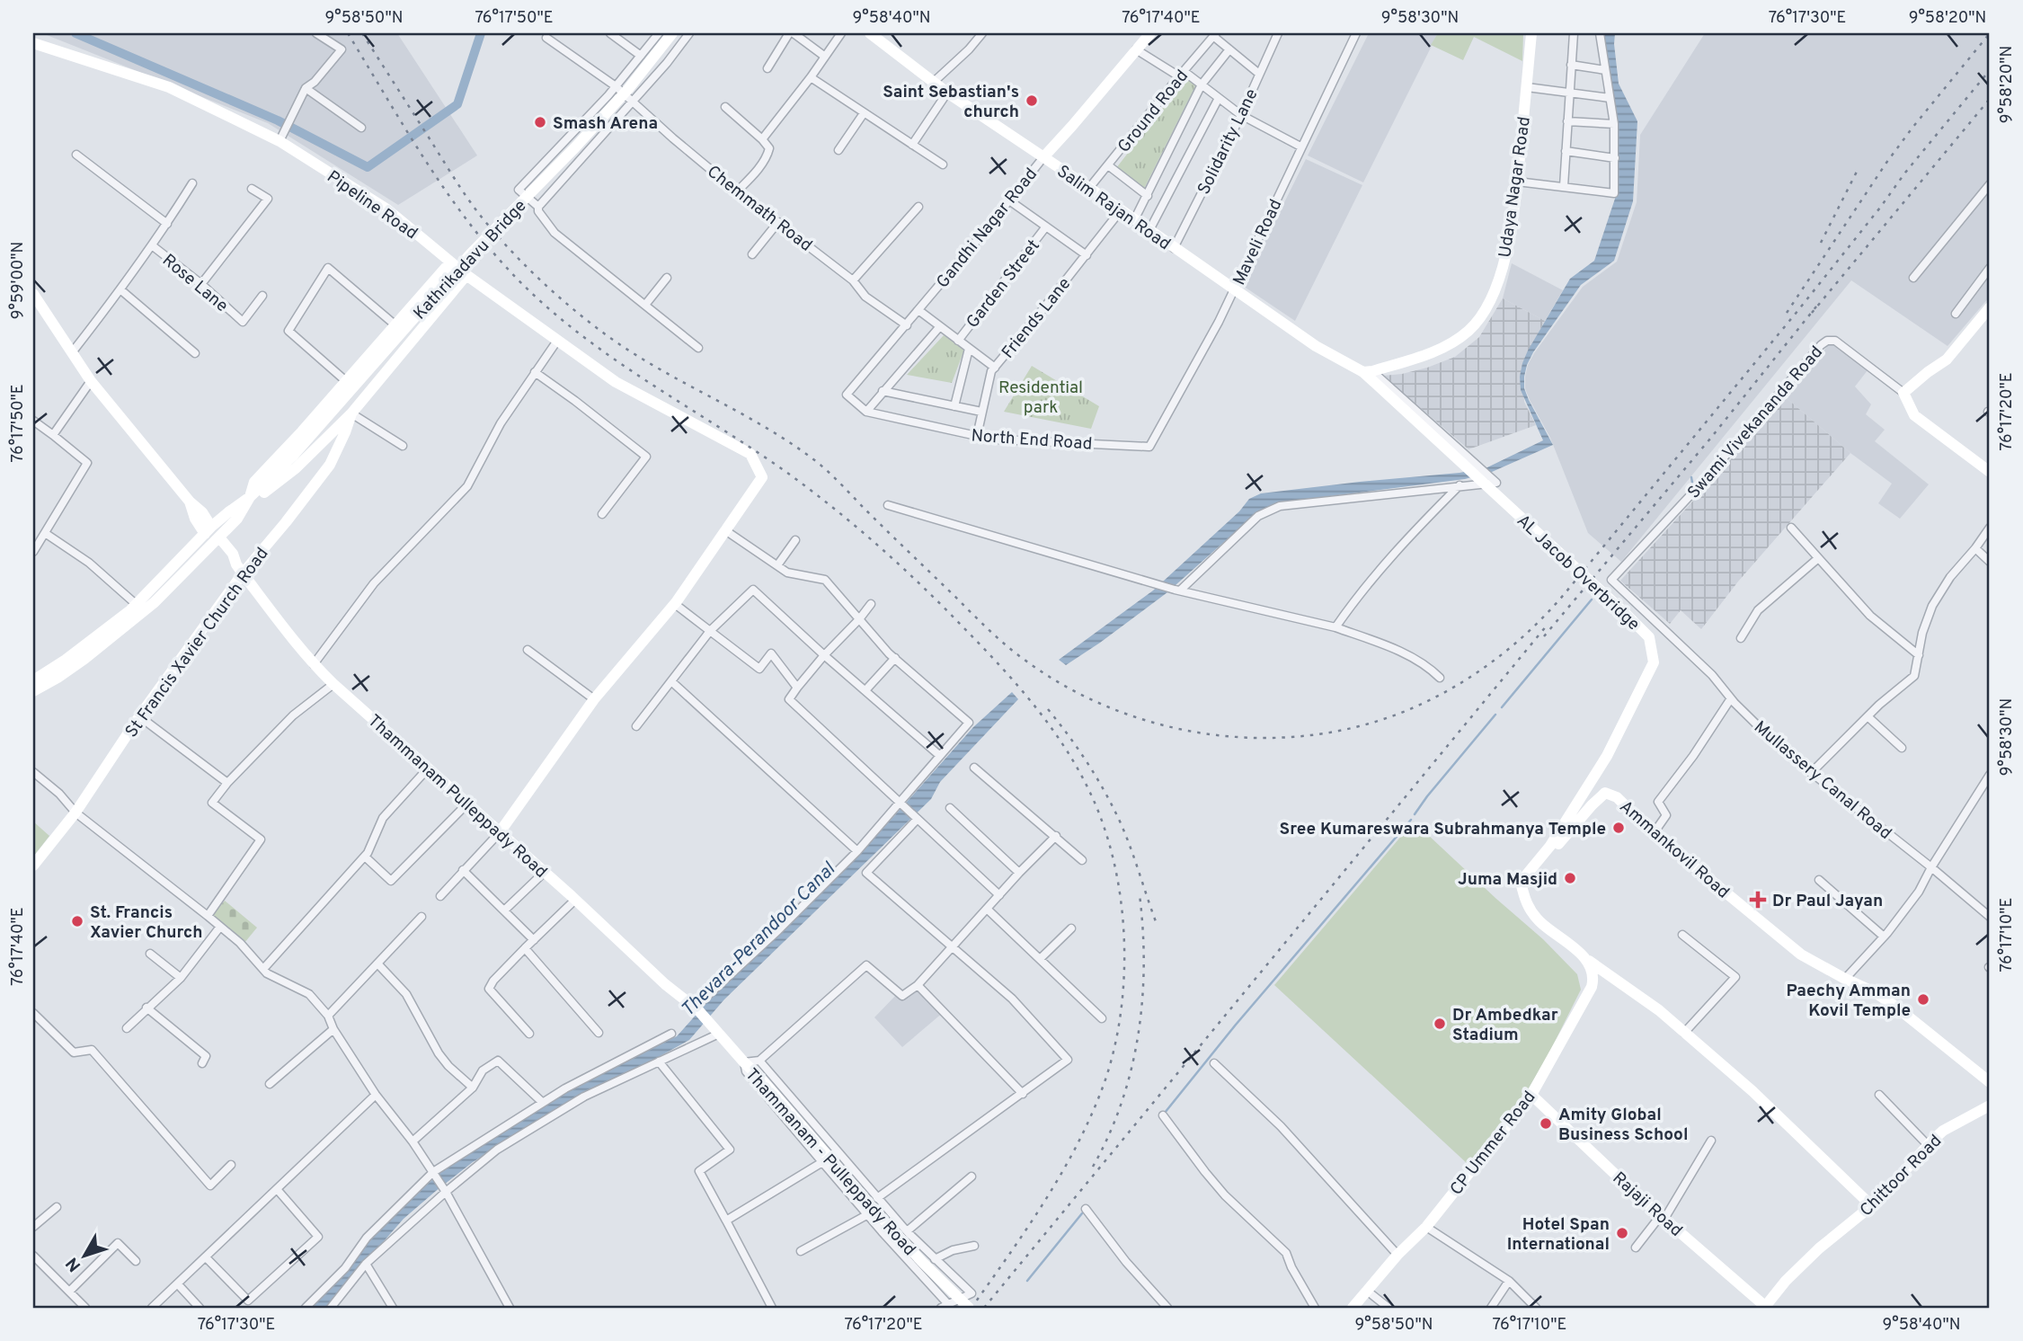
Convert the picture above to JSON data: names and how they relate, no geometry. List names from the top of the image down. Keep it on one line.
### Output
{"streets":{"main road":["Udaya Nagar Road","Pipeline Road","Salim Rajan Road","Gandhi Nagar Road","Kathrikadavu Bridge","AL Jacob Overbridge","St Francis Xavier Church Road","Thammanam Pulleppady Road","Ammankovil Road","CP Ummer Road","Thammanam - Pulleppady Road","Chittoor Road","Rajaji Road"],"street":["Ground Road","Solidarity Lane","Chemmath Road","Maveli Road","Rose Lane","Garden Street","Friends Lane","Swami Vivekananda Road","North End Road","Mullassery Canal Road"]},"crossings":[["Ground Road","Salim Rajan Road"],["Solidarity Lane","Salim Rajan Road"],["Udaya Nagar Road","Salim Rajan Road"],["Udaya Nagar Road","AL Jacob Overbridge"],["Salim Rajan Road","Gandhi Nagar Road"],["Salim Rajan Road","Maveli Road"],["Salim Rajan Road","Friends Lane"],["Salim Rajan Road","AL Jacob Overbridge"],["Chemmath Road","Gandhi Nagar Road"],["Gandhi Nagar Road","North End Road"],["Maveli Road","North End Road"],["Friends Lane","North End Road"],["Swami Vivekananda Road","Mullassery Canal Road"],["AL Jacob Overbridge","Ammankovil Road"],["St Francis Xavier Church Road","Thammanam Pulleppady Road"],["Thammanam Pulleppady Road","Thammanam - Pulleppady Road"],["CP Ummer Road","Rajaji Road"],["Chittoor Road","Rajaji Road"]],"water":["Thevara-Perandoor Canal"],"parks":["Residential park"],"places":{"other":["Saint Sebastian's church","Smash Arena","Sree Kumareswara Subrahmanya Temple","Juma Masjid","St. Francis Xavier Church","Paechy Amman Kovil Temple","Dr Ambedkar Stadium","Amity Global Business School","Hotel Span International"],"health":["Dr Paul Jayan"]},"north":"bottom left","coordinates":["9°58'50\"N","76°17'50\"E","9°58'40\"N","76°17'40\"E","9°58'30\"N","76°17'30\"E","9°58'20\"N","9°59'00\"N","76°17'20\"E","76°17'10\"E"]}
